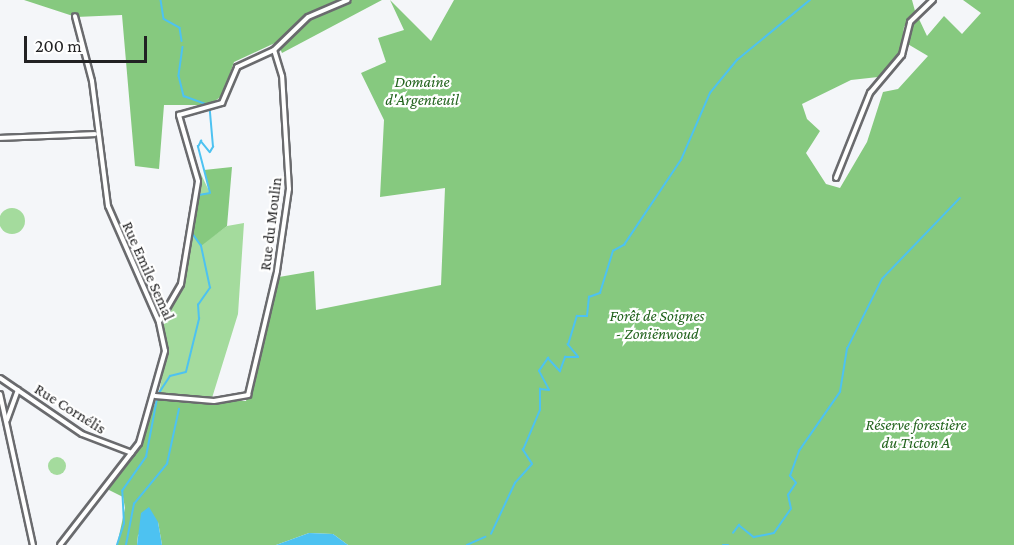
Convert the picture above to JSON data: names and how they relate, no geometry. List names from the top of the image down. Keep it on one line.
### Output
{"streets":{"street":["Rue du Moulin","Rue Emile Semal","Rue Cornélis"]},"crossings":[["Rue du Moulin","Rue Emile Semal"],["Rue Emile Semal","Rue Cornélis"]],"parks":["Domaine d'Argenteuil","Forêt de Soignes - Zoniënwoud","Réserve forestière du Ticton A"],"scale_bar":"200 m"}
